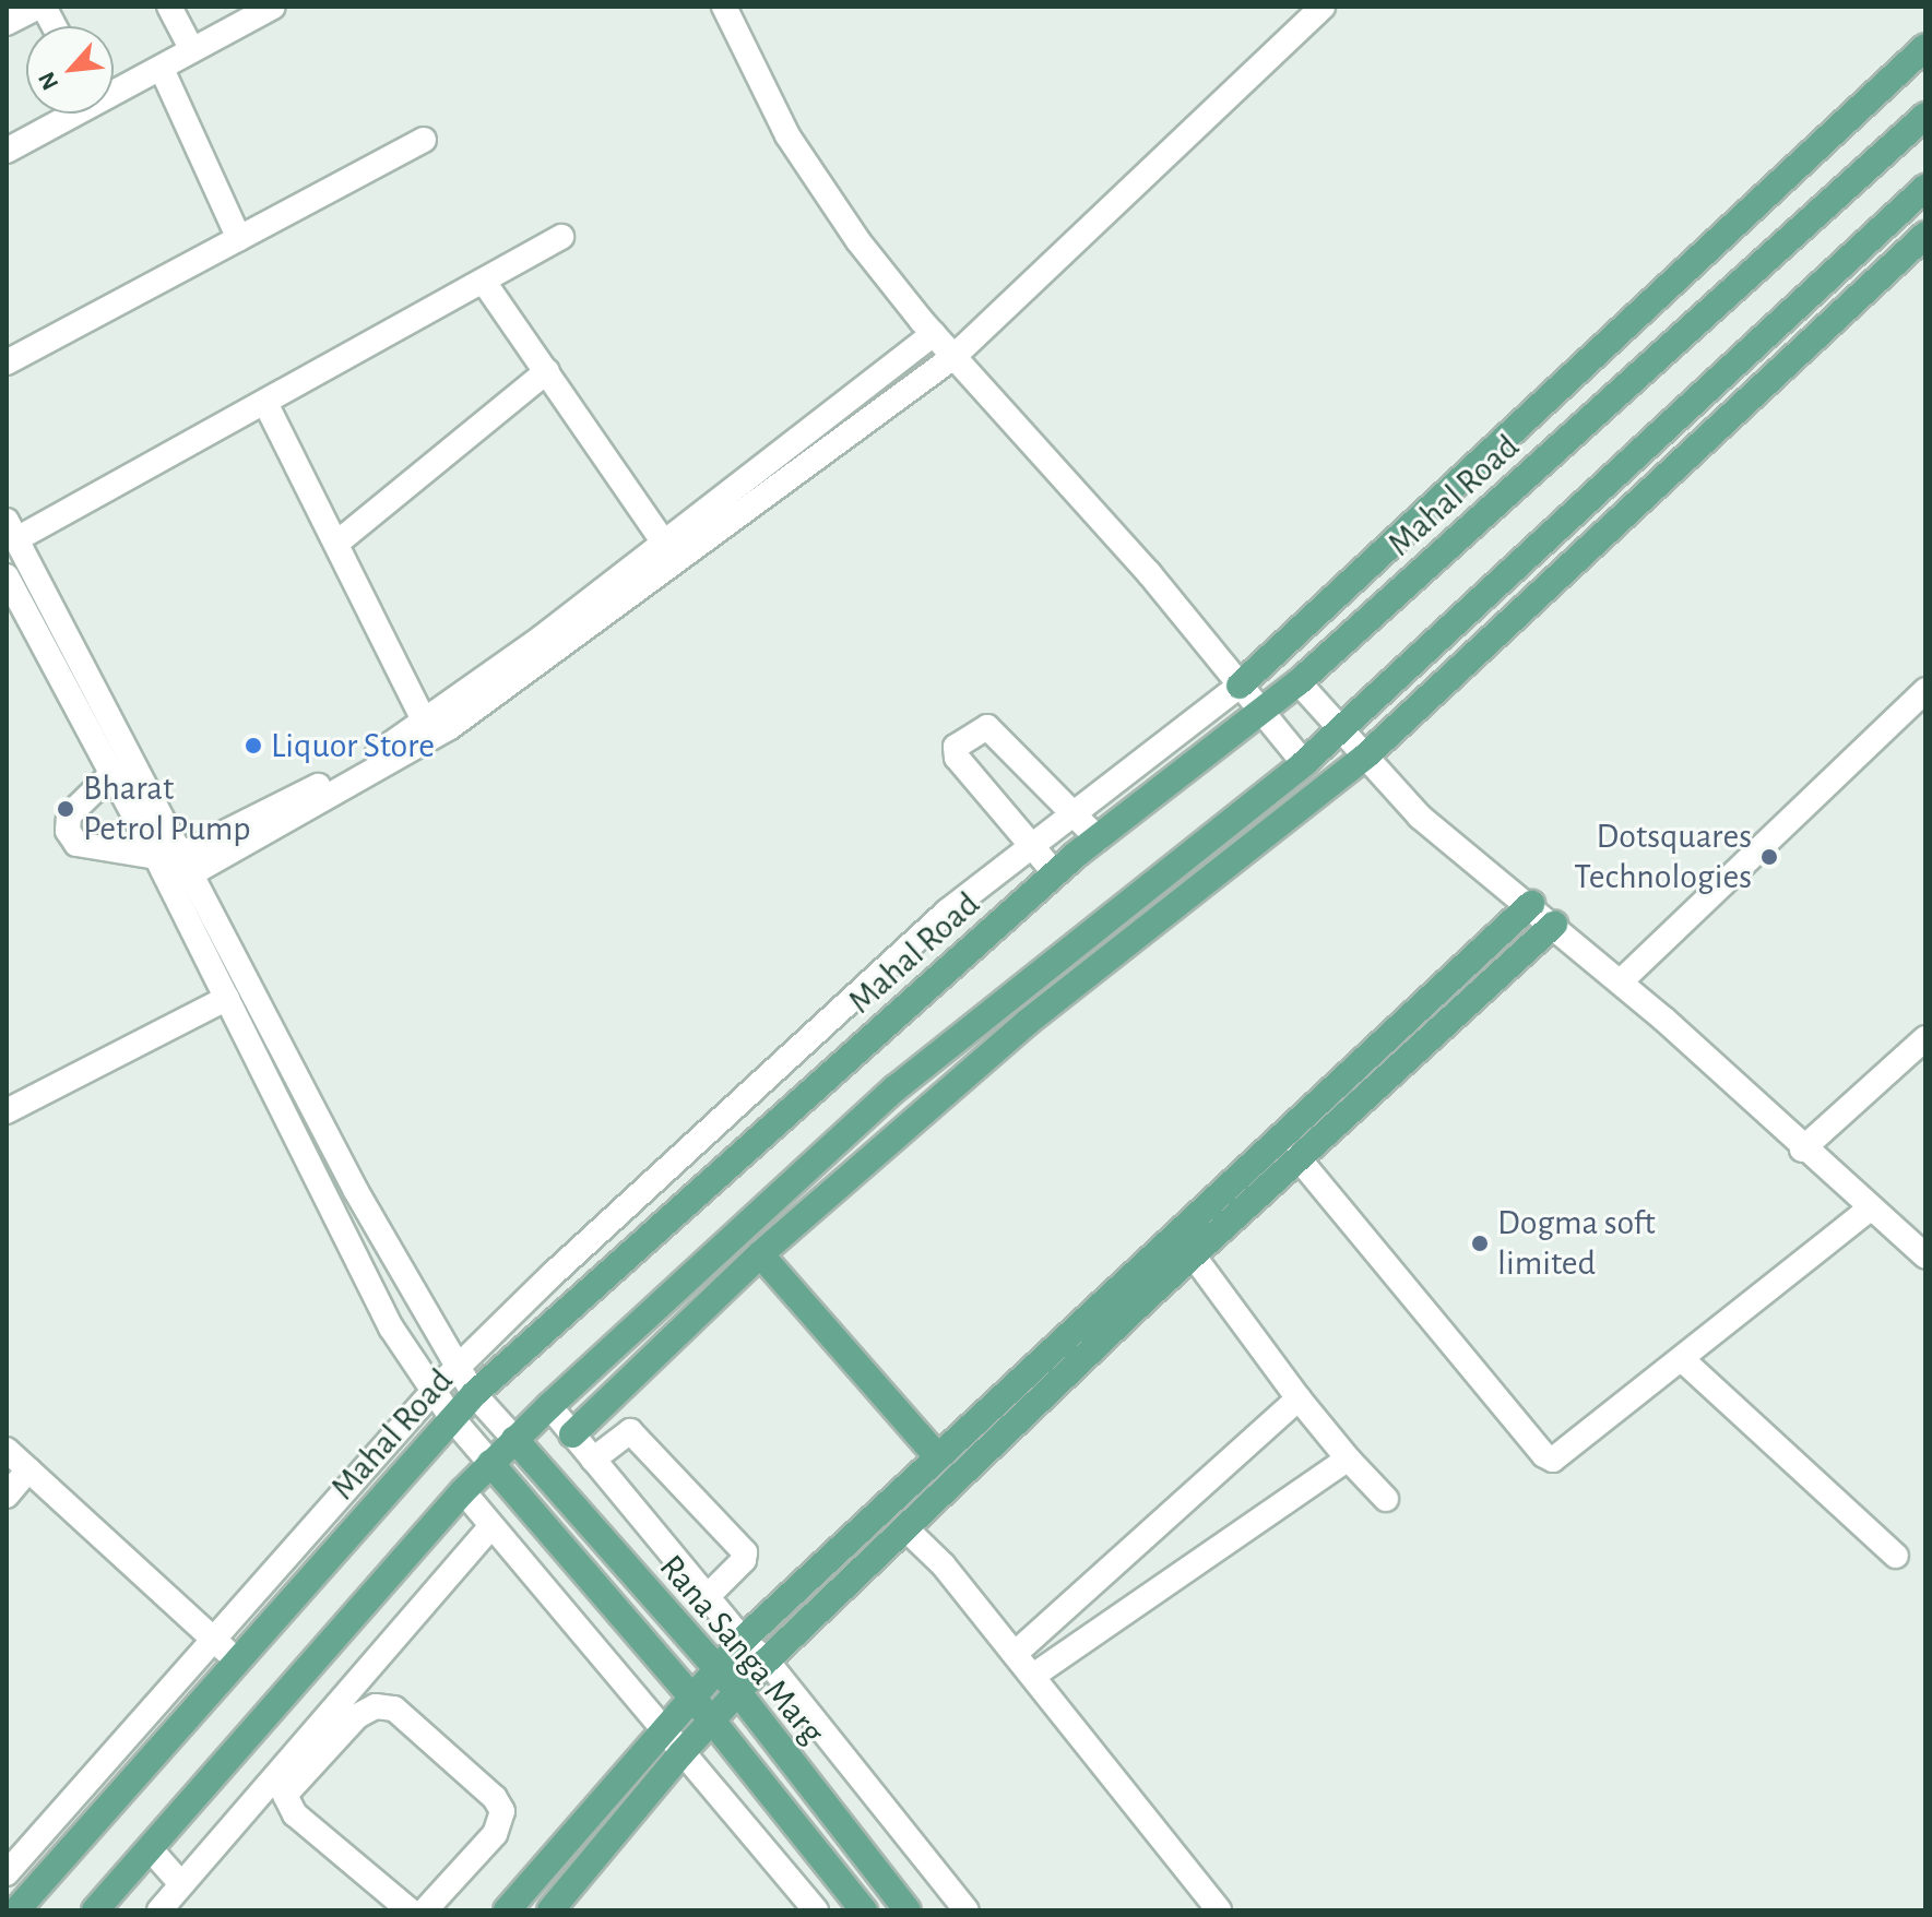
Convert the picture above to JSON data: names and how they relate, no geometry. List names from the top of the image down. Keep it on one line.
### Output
{"streets":{"main road":["Mahal Road","Rana Sanga Marg"]},"places":["Liquor Store","Bharat Petrol Pump","Dotsquares Technologies","Dogma soft limited"],"north":"bottom left"}
